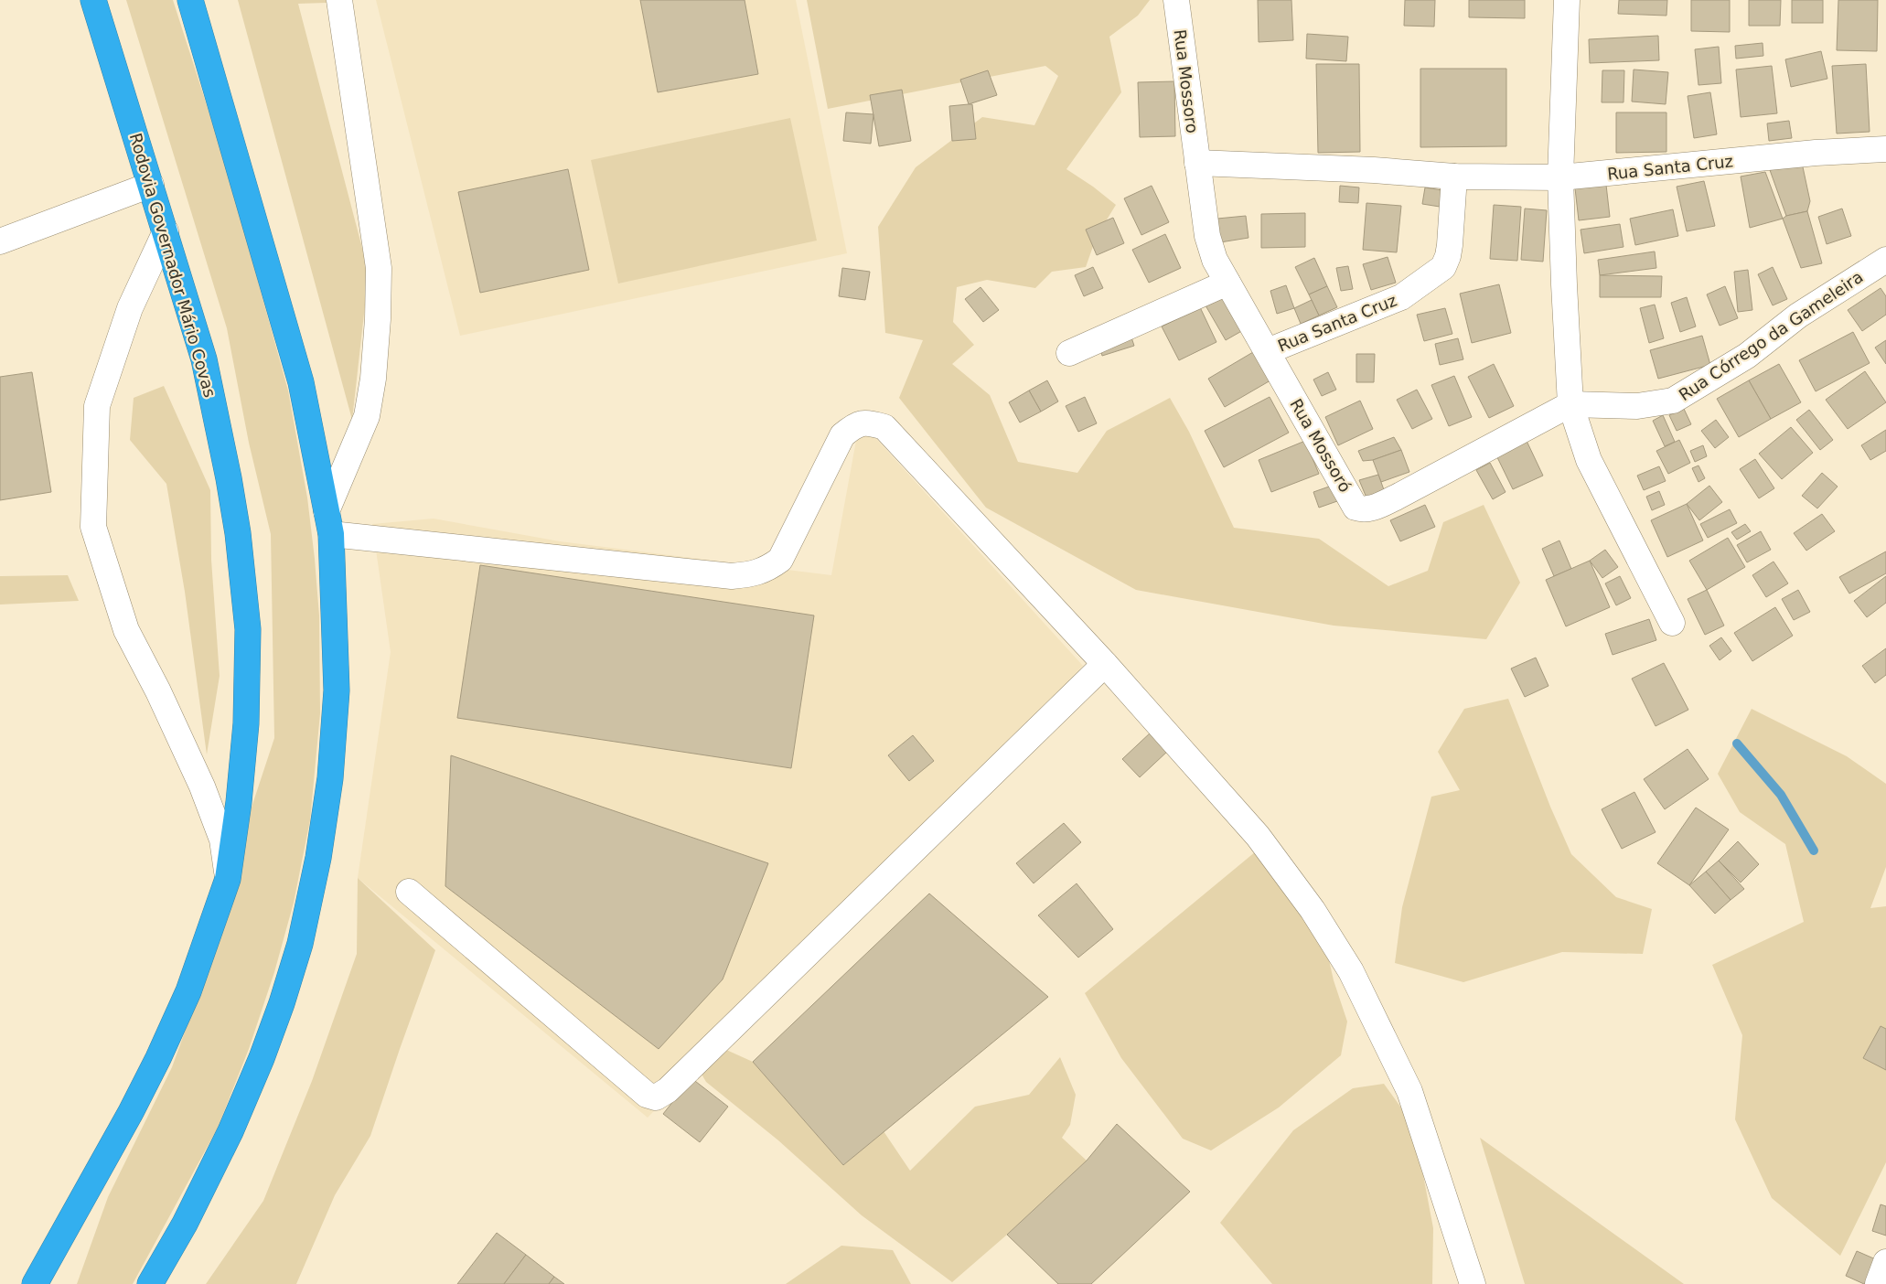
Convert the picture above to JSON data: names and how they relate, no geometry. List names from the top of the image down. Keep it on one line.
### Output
{"streets":{"highway":["Rodovia Governador Mário Covas"],"street":["Rua Mossoro","Rua Santa Cruz","Rua Córrego da Gameleira","Rua Mossoró"]},"crossings":[["Rua Mossoro","Rua Santa Cruz"],["Rua Mossoro","Rua Mossoró"],["Rua Santa Cruz","Rua Mossoró"],["Rua Córrego da Gameleira","Rua Mossoró"]]}
